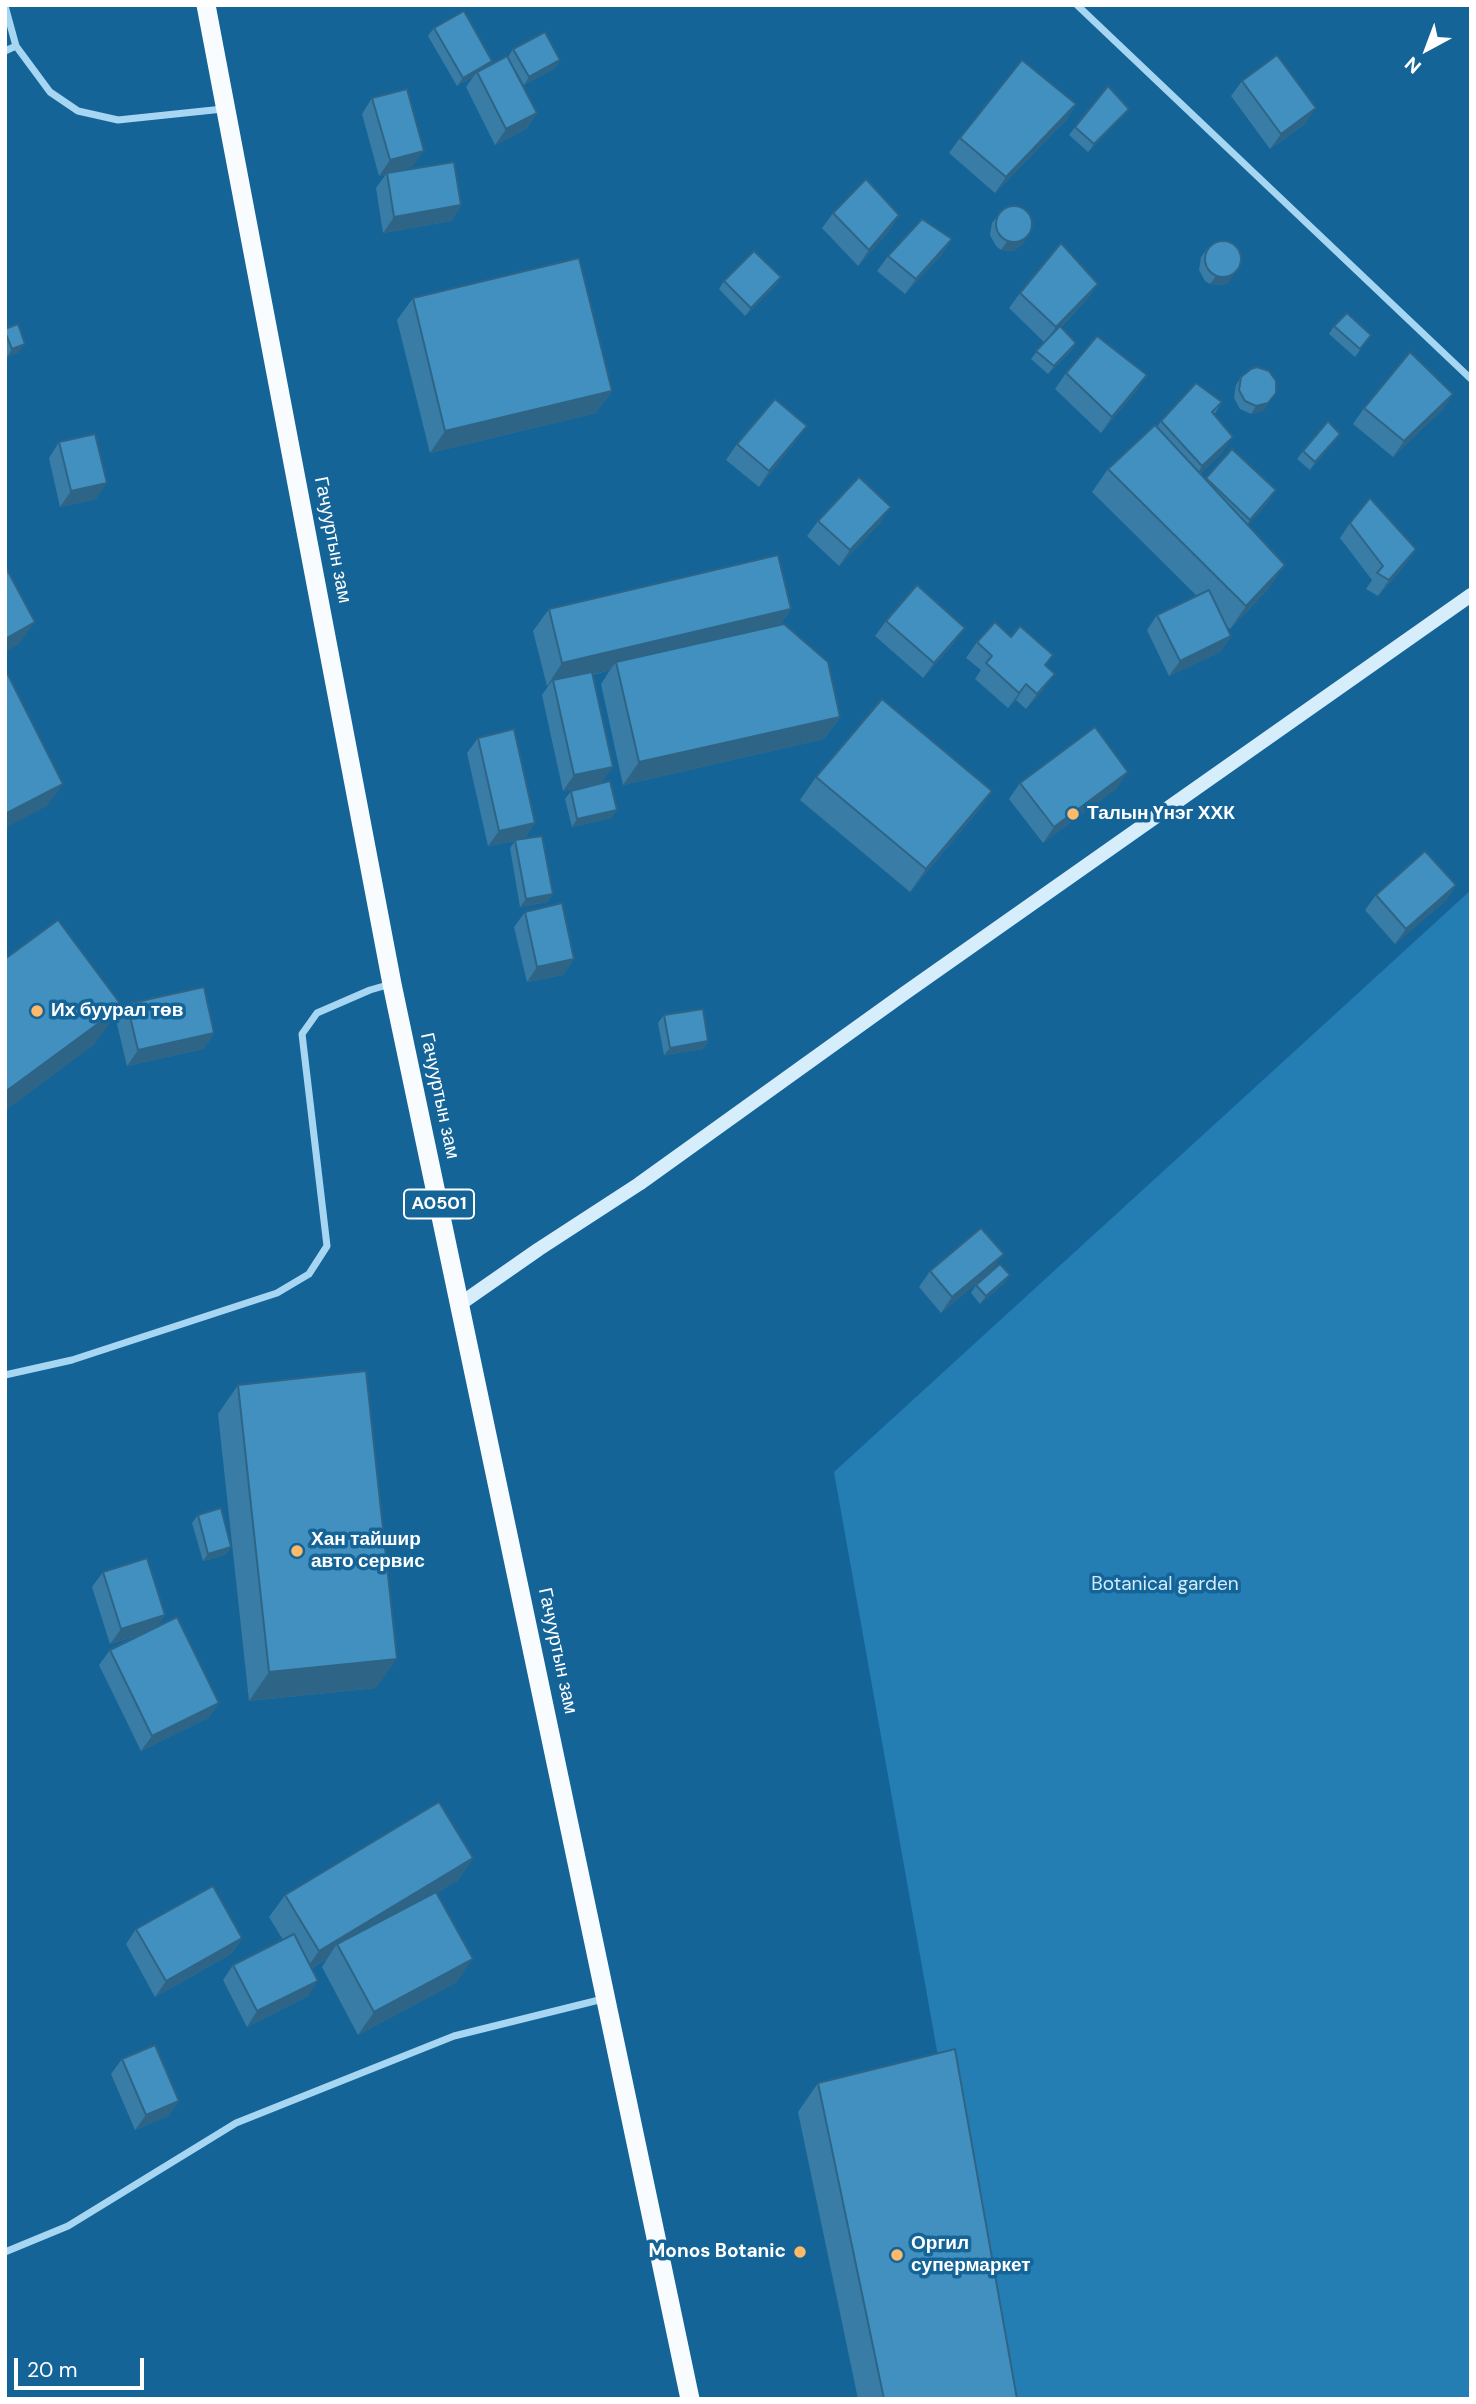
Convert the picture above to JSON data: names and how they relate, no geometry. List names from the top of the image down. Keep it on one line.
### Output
{"streets":{"highway":["Гачууртын зам","A0501"]},"parks":["Botanical garden"],"places":["Талын Үнэг ХХК","Их буурал төв","Хан тайшир авто сервис","Monos Botanic","Оргил супермаркет"],"scale_bar":"20 m","north":"bottom left"}
